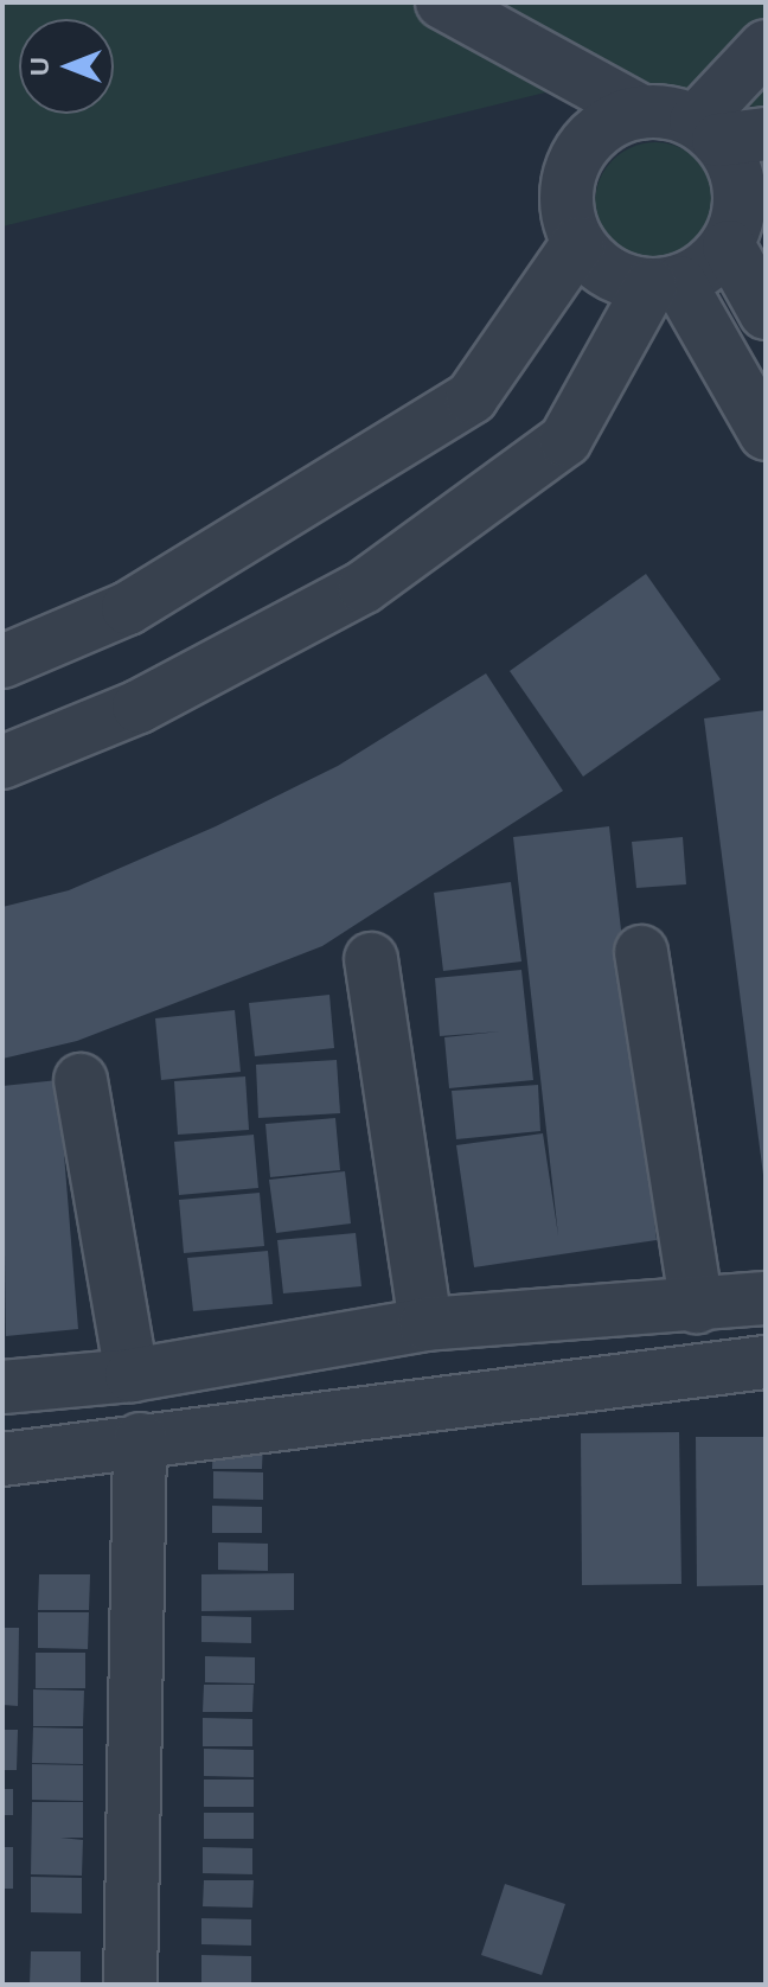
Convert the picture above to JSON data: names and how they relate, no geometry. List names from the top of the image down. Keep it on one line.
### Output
{"north":"left"}
